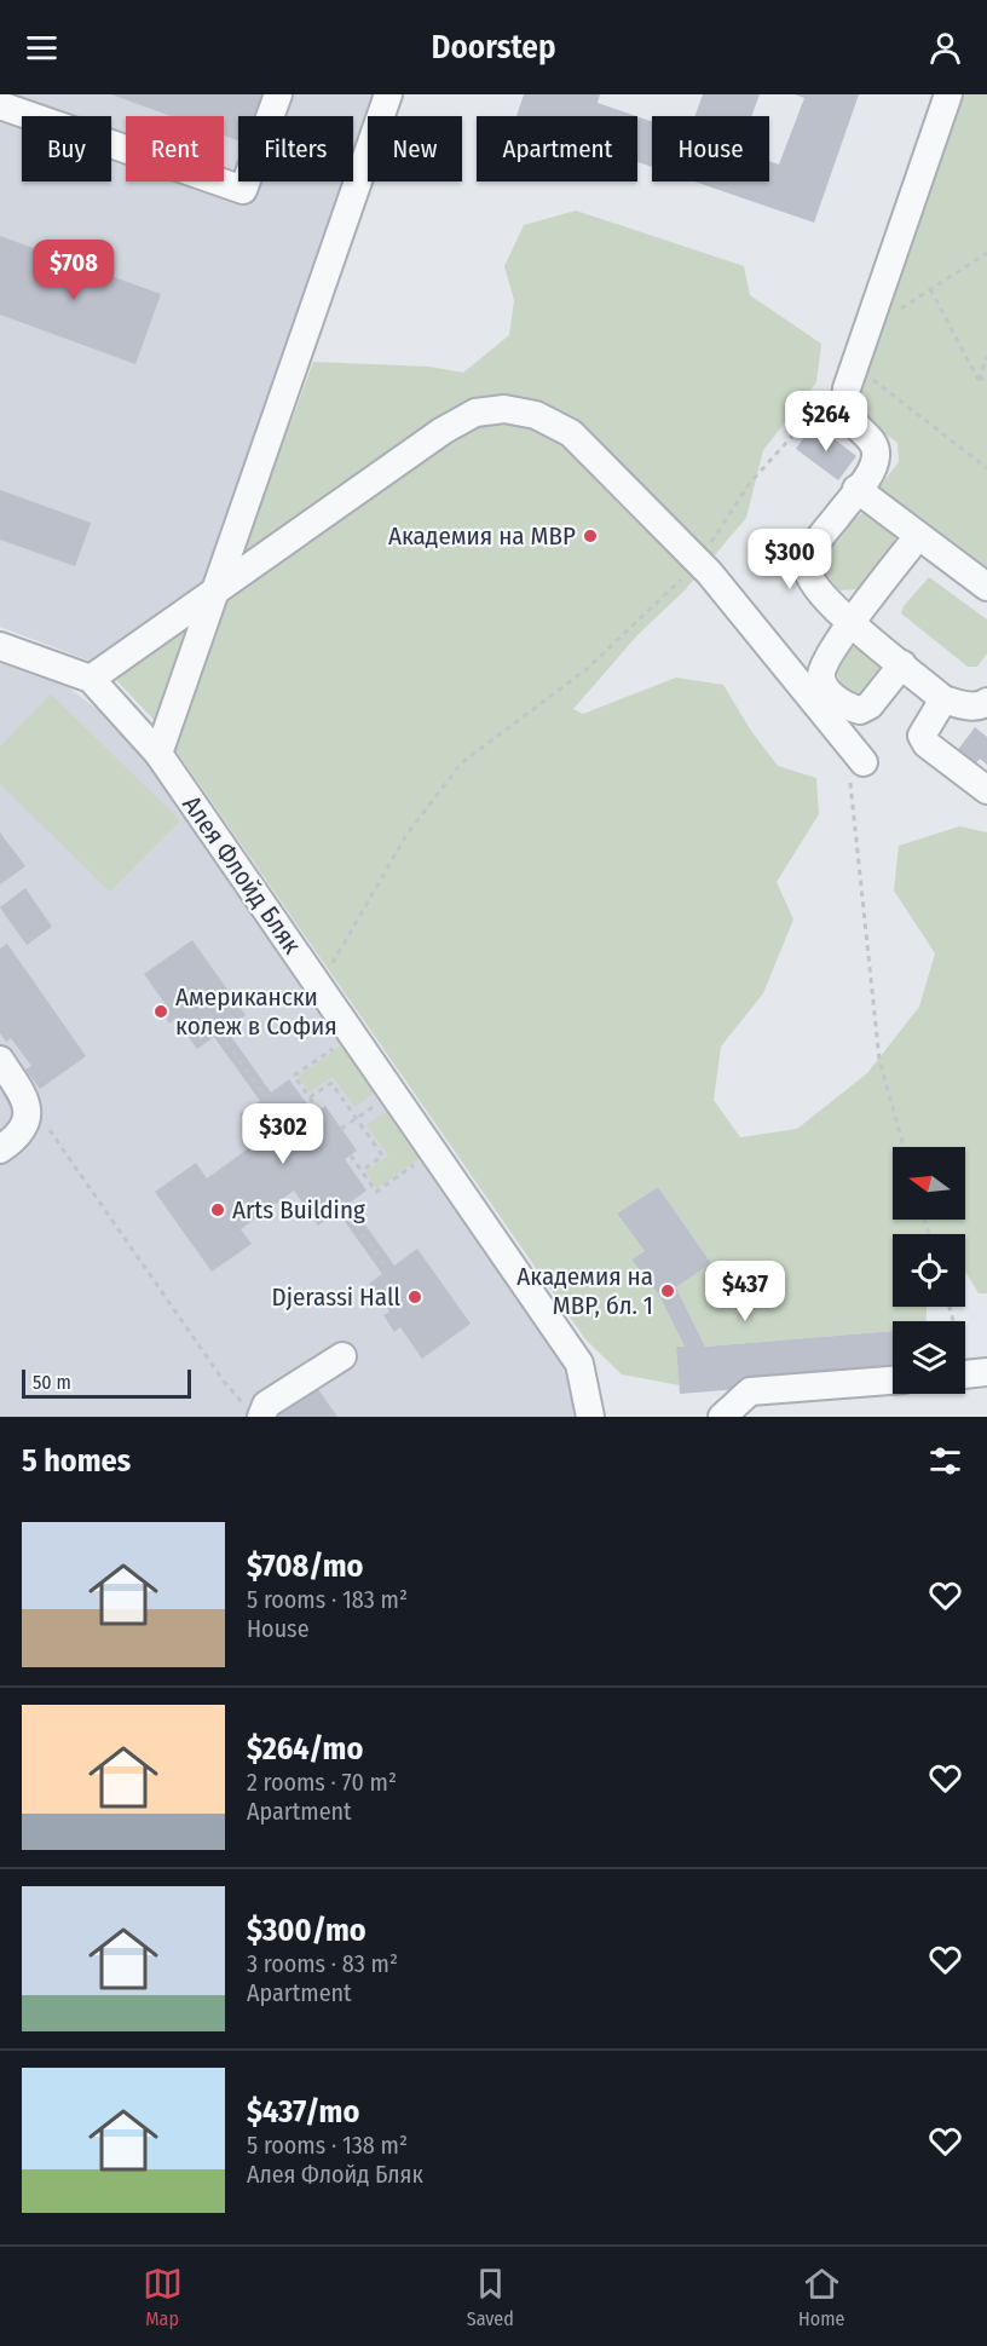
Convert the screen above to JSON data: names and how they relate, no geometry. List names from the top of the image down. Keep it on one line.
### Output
{"streets":{"street":["Алея Флойд Бляк"]},"places":["Академия на МВР","Американски колеж в София","Arts Building","Академия на МВР, бл. 1","Djerassi Hall"],"scale_bar":"50 m","north":"left","page":{"header":"Doorstep","chip":["Buy","Rent","Filters","New","Apartment","House"],"price":["$708","$264","$300","$302","$437"],"scale":"50 m","heading":"5 homes","list":[{"name":"$708/mo","note":"5 rooms · 183 m² · House"},{"name":"$264/mo","note":"2 rooms · 70 m² · Apartment"},{"name":"$300/mo","note":"3 rooms · 83 m² · Apartment"},{"name":"$437/mo","note":"5 rooms · 138 m² · Алея Флойд Бляк"}],"tabs":["Map","Saved","Home"]}}
